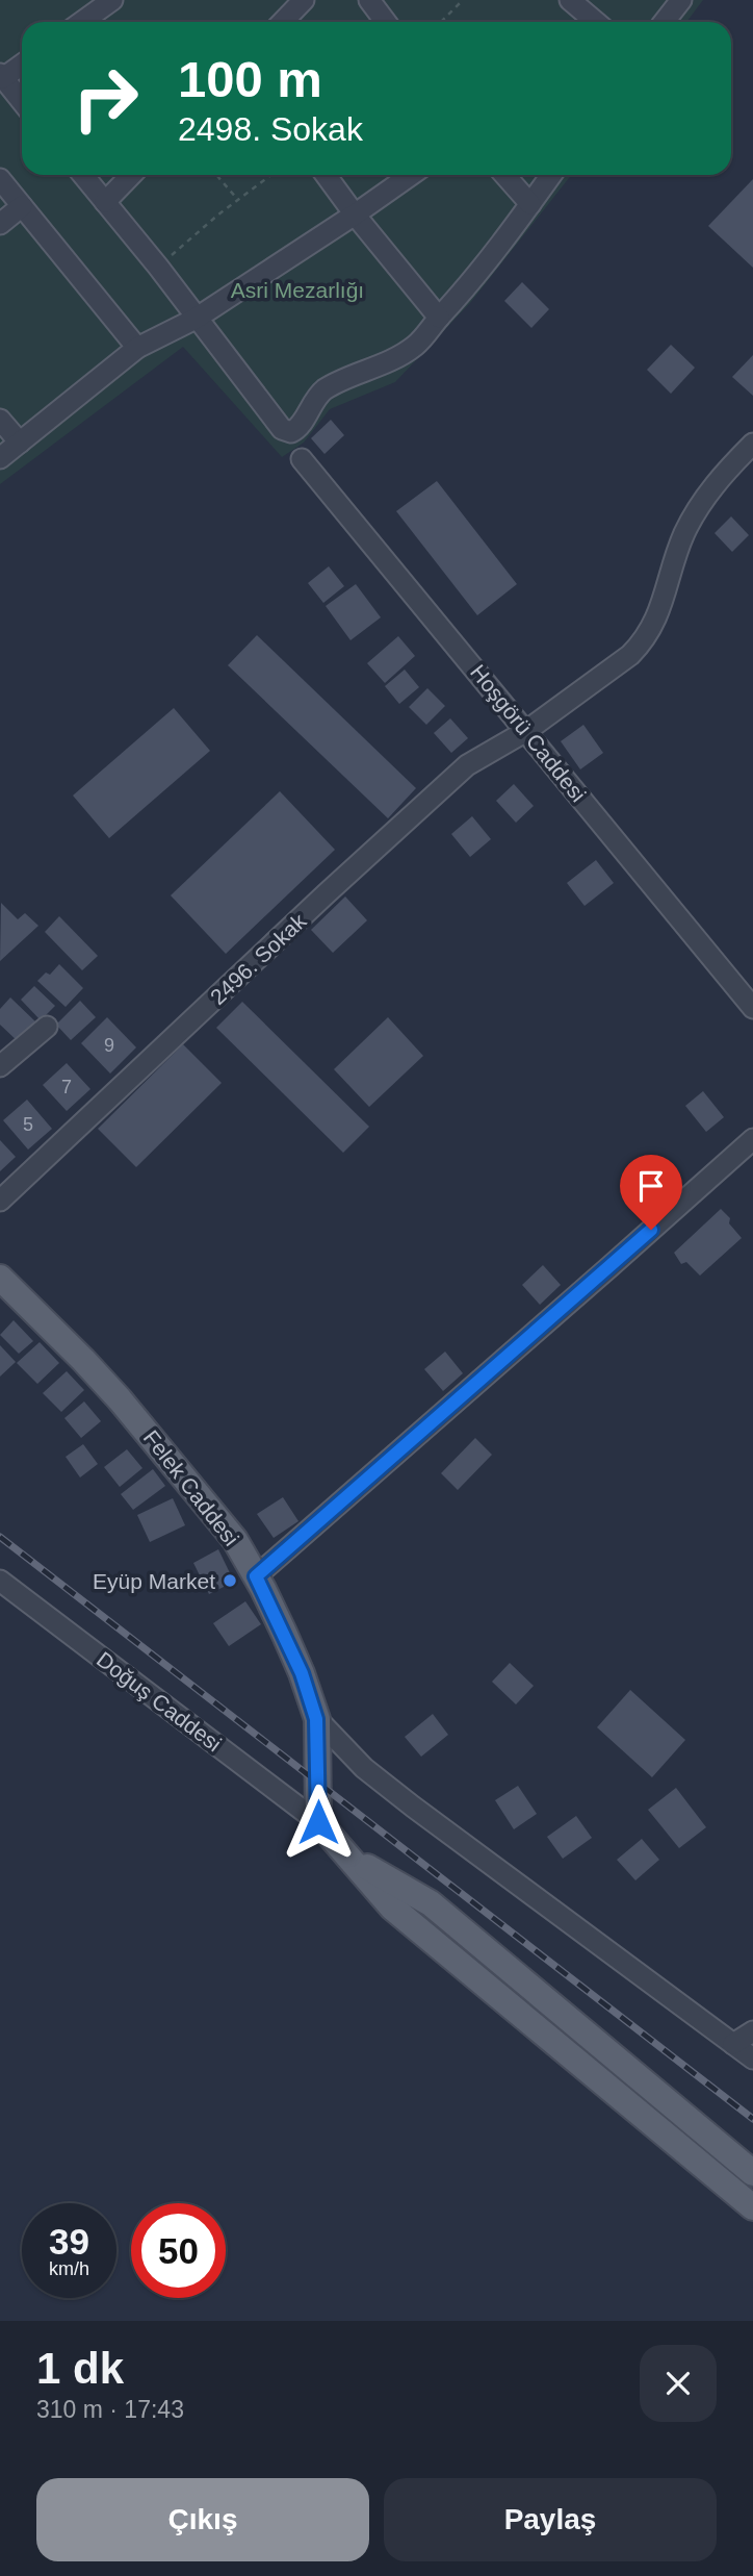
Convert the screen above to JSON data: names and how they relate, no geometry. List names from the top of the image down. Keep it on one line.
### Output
{"streets":{"main road":["Felek Caddesi"],"street":["Hoşgörü Caddesi","2496. Sokak","Doğuş Caddesi"]},"crossings":[["Hoşgörü Caddesi","2496. Sokak"],["Felek Caddesi","Doğuş Caddesi"]],"parks":["Asri Mezarlığı"],"places":["Eyüp Market"],"house_numbers":["9","7","5"],"page":{"turn":["100 m","2498. Sokak"],"speed":"39 km/h","limit":"50","heading":["1 dk","310 m · 17:43"],"buttons":["Çıkış","Paylaş"]}}
